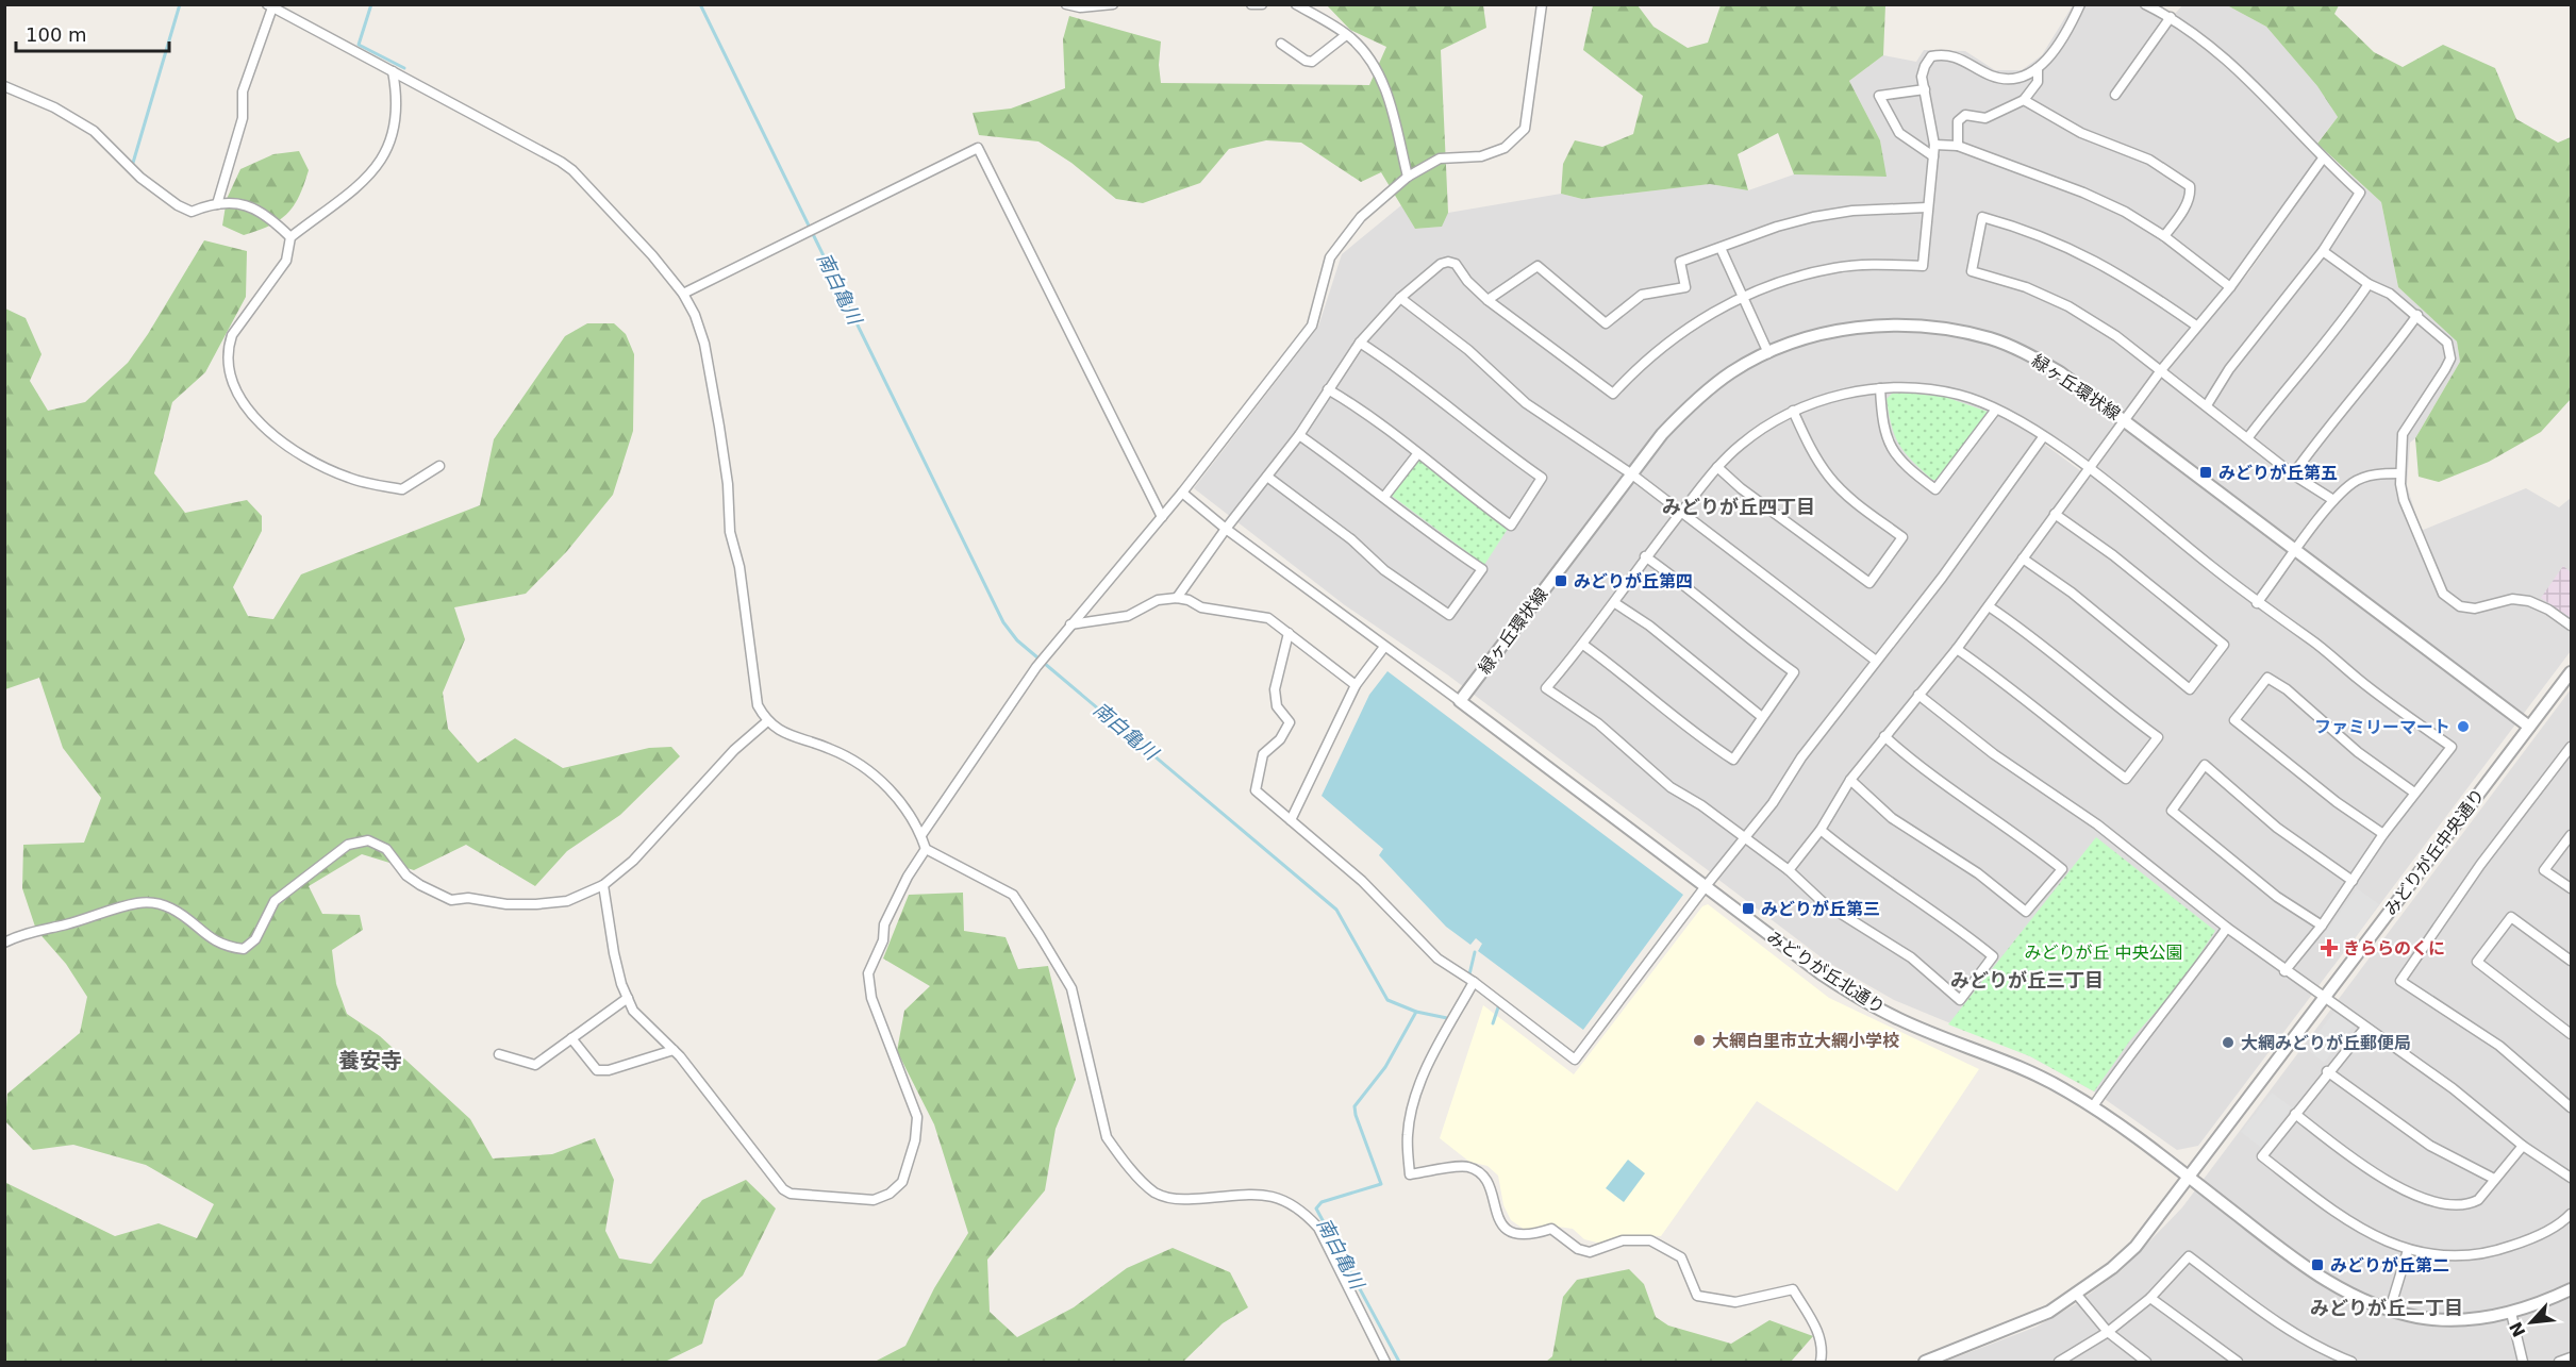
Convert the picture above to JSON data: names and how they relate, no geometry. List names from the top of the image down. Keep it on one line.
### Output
{"streets":{"street":["緑ヶ丘環状線","みどりが丘中央通り","みどりが丘北通り"]},"crossings":[["緑ヶ丘環状線","みどりが丘中央通り"],["緑ヶ丘環状線","みどりが丘北通り"],["みどりが丘中央通り","みどりが丘北通り"]],"districts":["みどりが丘四丁目","みどりが丘三丁目","養安寺","みどりが丘二丁目"],"water":["南白亀川"],"parks":["みどりが丘 中央公園"],"places":{"transit":["みどりが丘第五","みどりが丘第四","みどりが丘第三","みどりが丘第二"],"other":["ファミリーマート","大網白里市立大網小学校","大網みどりが丘郵便局"],"health":["きららのくに"]},"scale_bar":"100 m","north":"bottom left"}
